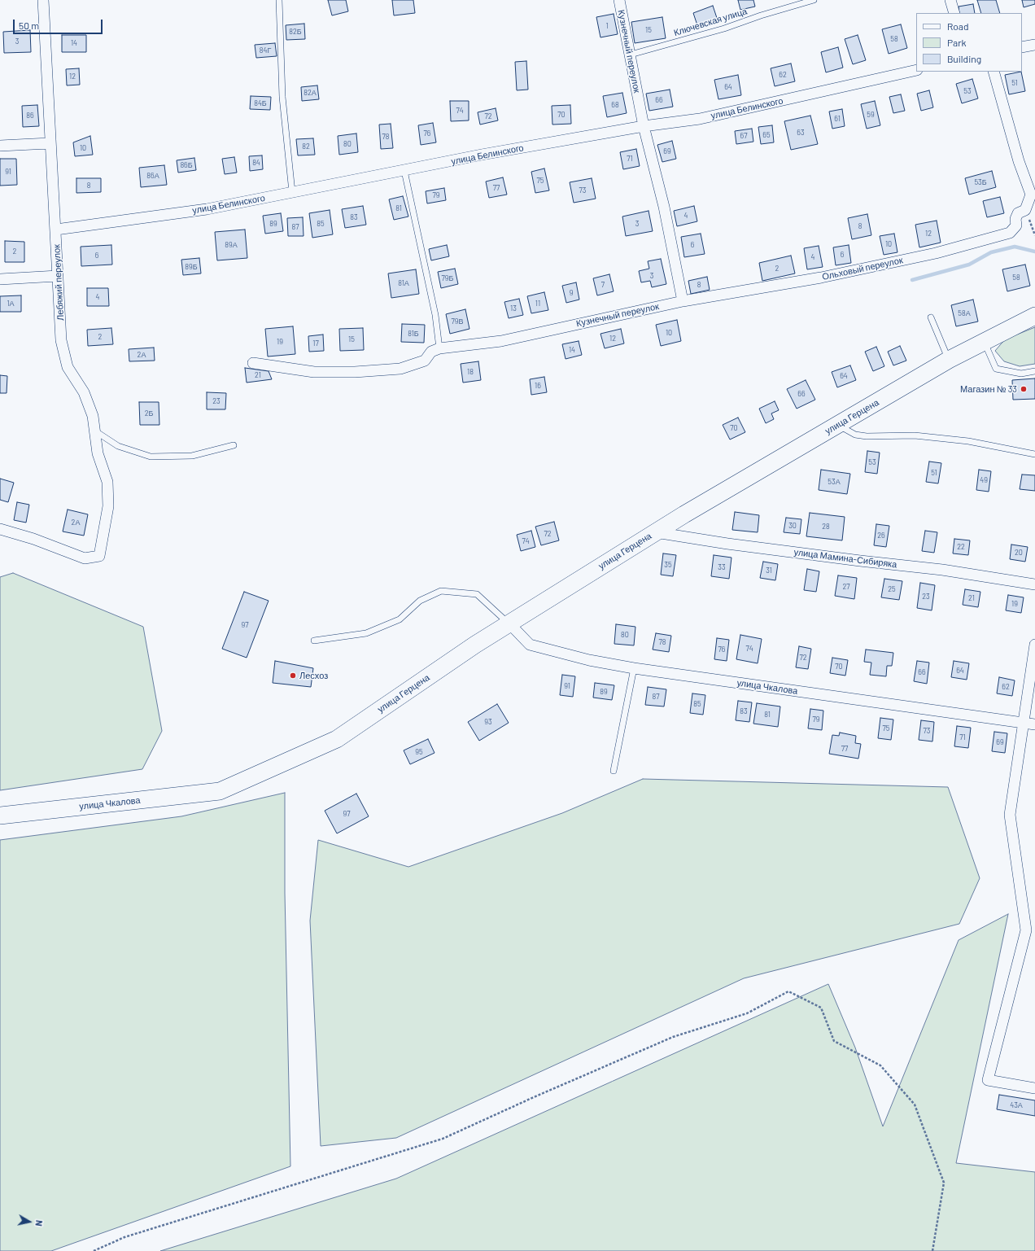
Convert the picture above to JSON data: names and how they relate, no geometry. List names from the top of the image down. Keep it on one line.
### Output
{"streets":{"main road":["улица Герцена","улица Чкалова"],"street":["Кузнечный переулок","улица Белинского","Ольховый переулок","Лебяжий переулок","улица Мамина-Сибиряка"],"lane":["Ключевская улица"]},"crossings":[["Ключевская улица","Кузнечный переулок"],["Кузнечный переулок","улица Белинского"],["Кузнечный переулок","Ольховый переулок"],["улица Белинского","Лебяжий переулок"],["улица Герцена","улица Мамина-Сибиряка"],["улица Герцена","улица Чкалова"]],"places":["Магазин № 33","Лесхоз"],"house_numbers":["1","15","82Б","58","3","14","84Г","62","12","51","64","53","82А","66","84Б","68","74","70","59","86","72","61","63","76","65","67","78","80","82","10","69","71","84","86Б","91","86А","75","53Б","8","77","73","79","81","4","83","89","85","3","8","87","12","10","89А","6","2","6","6","4","89Б","2","3","58","79Б","81А","7","8","9","4","1А","11","13","58А","79В","10","81Б","2","12","15","19","17","14","2А","18","21","64","16","66","23","2Б","70","53","51","49","53А","2А","30","28","72","26","74","22","20","35","33","31","27","25","23","21","19","97","80","78","74","76","72","70","64","66","91","62","89","87","85","83","81","79","93","75","73","71","69","77","95","97","43А"],"legend":["Road","Park","Building"],"scale_bar":"50 m","north":"right"}
